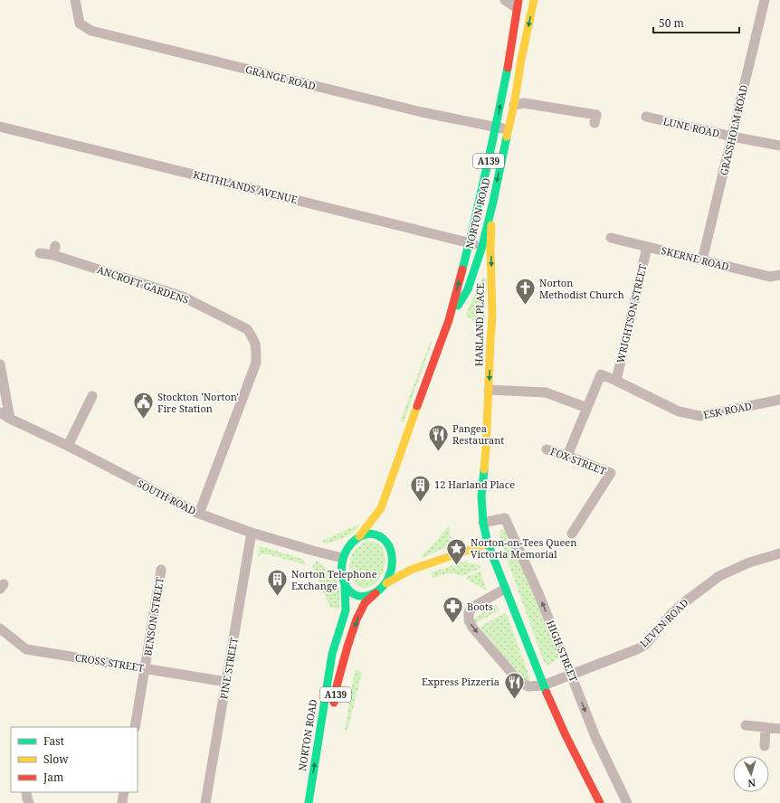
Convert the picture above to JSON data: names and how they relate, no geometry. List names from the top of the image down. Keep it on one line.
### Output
{"streets":{"main road":["A139","NORTON ROAD","HARLAND PLACE"],"street":["GRANGE ROAD","LUNE ROAD","GRASSHOLM ROAD","KEITHLANDS AVENUE","SKERNE ROAD","ANCROFT GARDENS","WRIGHTSON STREET","ESK ROAD","FOX STREET","SOUTH ROAD","BENSON STREET","LEVEN ROAD","HIGH STREET","CROSS STREET","PINE STREET"]},"crossings":[["GRANGE ROAD","NORTON ROAD"],["LUNE ROAD","GRASSHOLM ROAD"],["GRASSHOLM ROAD","SKERNE ROAD"],["A139","NORTON ROAD"],["A139","SOUTH ROAD"],["KEITHLANDS AVENUE","NORTON ROAD"],["KEITHLANDS AVENUE","HARLAND PLACE"],["NORTON ROAD","HARLAND PLACE"],["NORTON ROAD","SOUTH ROAD"],["SKERNE ROAD","WRIGHTSON STREET"],["ANCROFT GARDENS","SOUTH ROAD"],["WRIGHTSON STREET","ESK ROAD"],["HARLAND PLACE","HIGH STREET"],["SOUTH ROAD","PINE STREET"],["BENSON STREET","CROSS STREET"],["LEVEN ROAD","HIGH STREET"],["CROSS STREET","PINE STREET"]],"one_way":["HARLAND PLACE"],"places":{"church":["Norton Methodist Church"],"public building":["Stockton 'Norton' Fire Station"],"restaurant":["Pangea Restaurant","Express Pizzeria"],"building":["12 Harland Place","Norton Telephone Exchange"],"place":["Norton-on-Tees Queen Victoria Memorial"],"pharmacy":["Boots"]},"legend":["Fast","Slow","Jam"],"scale_bar":"50 m","north":"bottom"}
